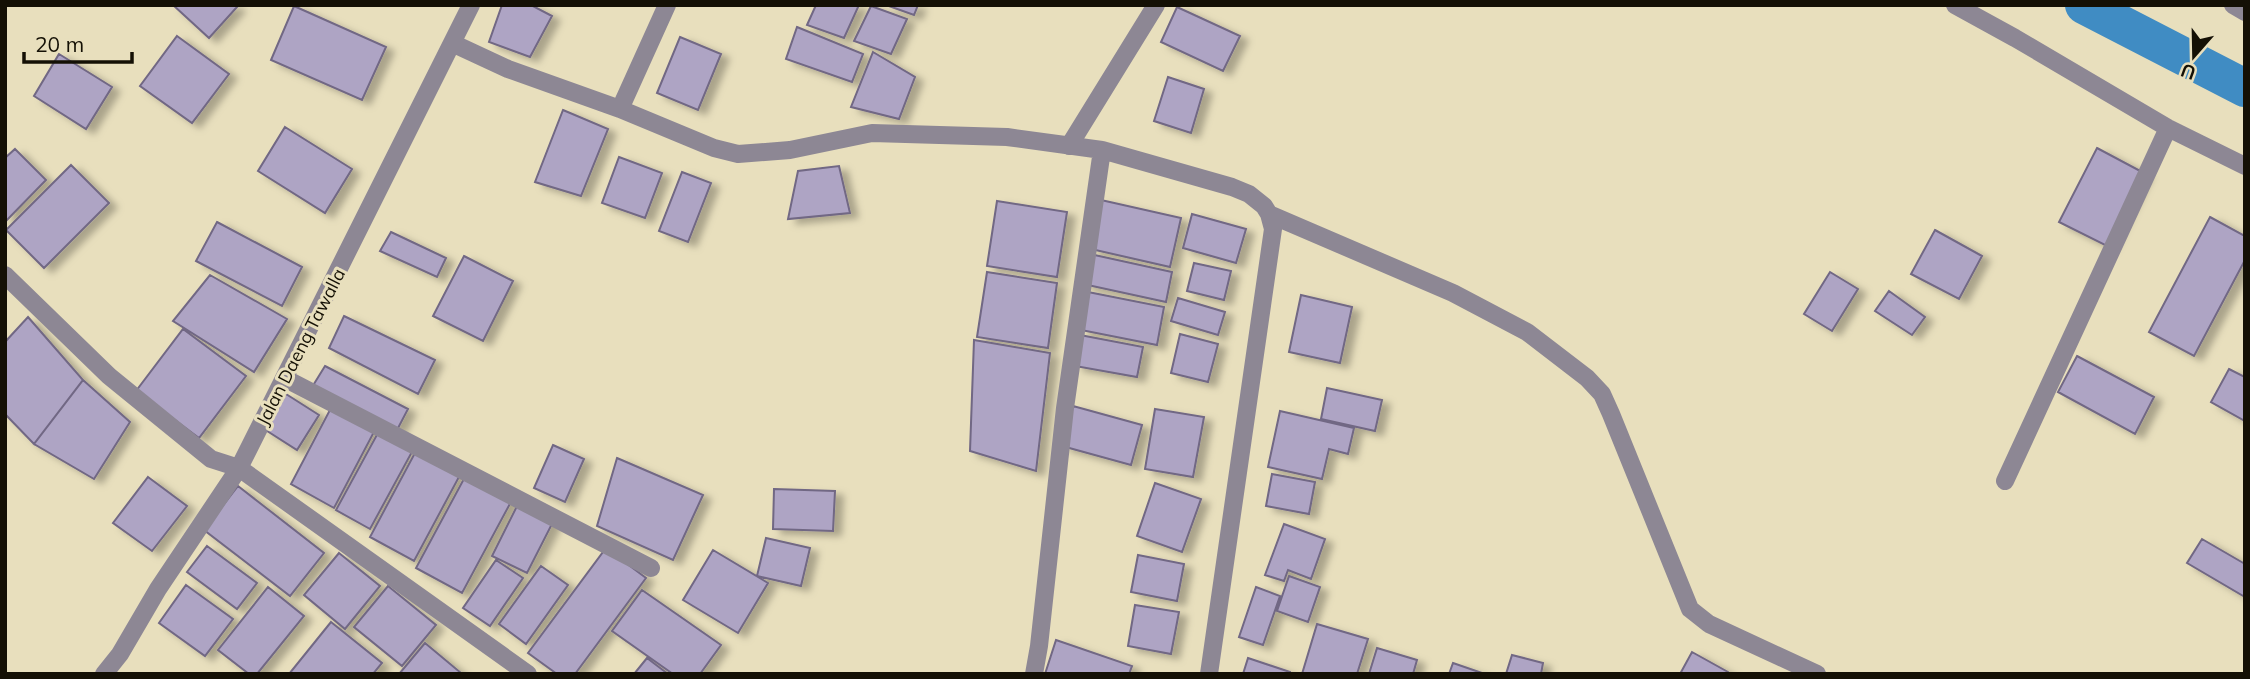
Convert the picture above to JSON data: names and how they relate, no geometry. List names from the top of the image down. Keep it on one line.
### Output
{"streets":{"street":["Jalan Daeng Tawalla"]},"scale_bar":"20 m","north":"bottom"}
